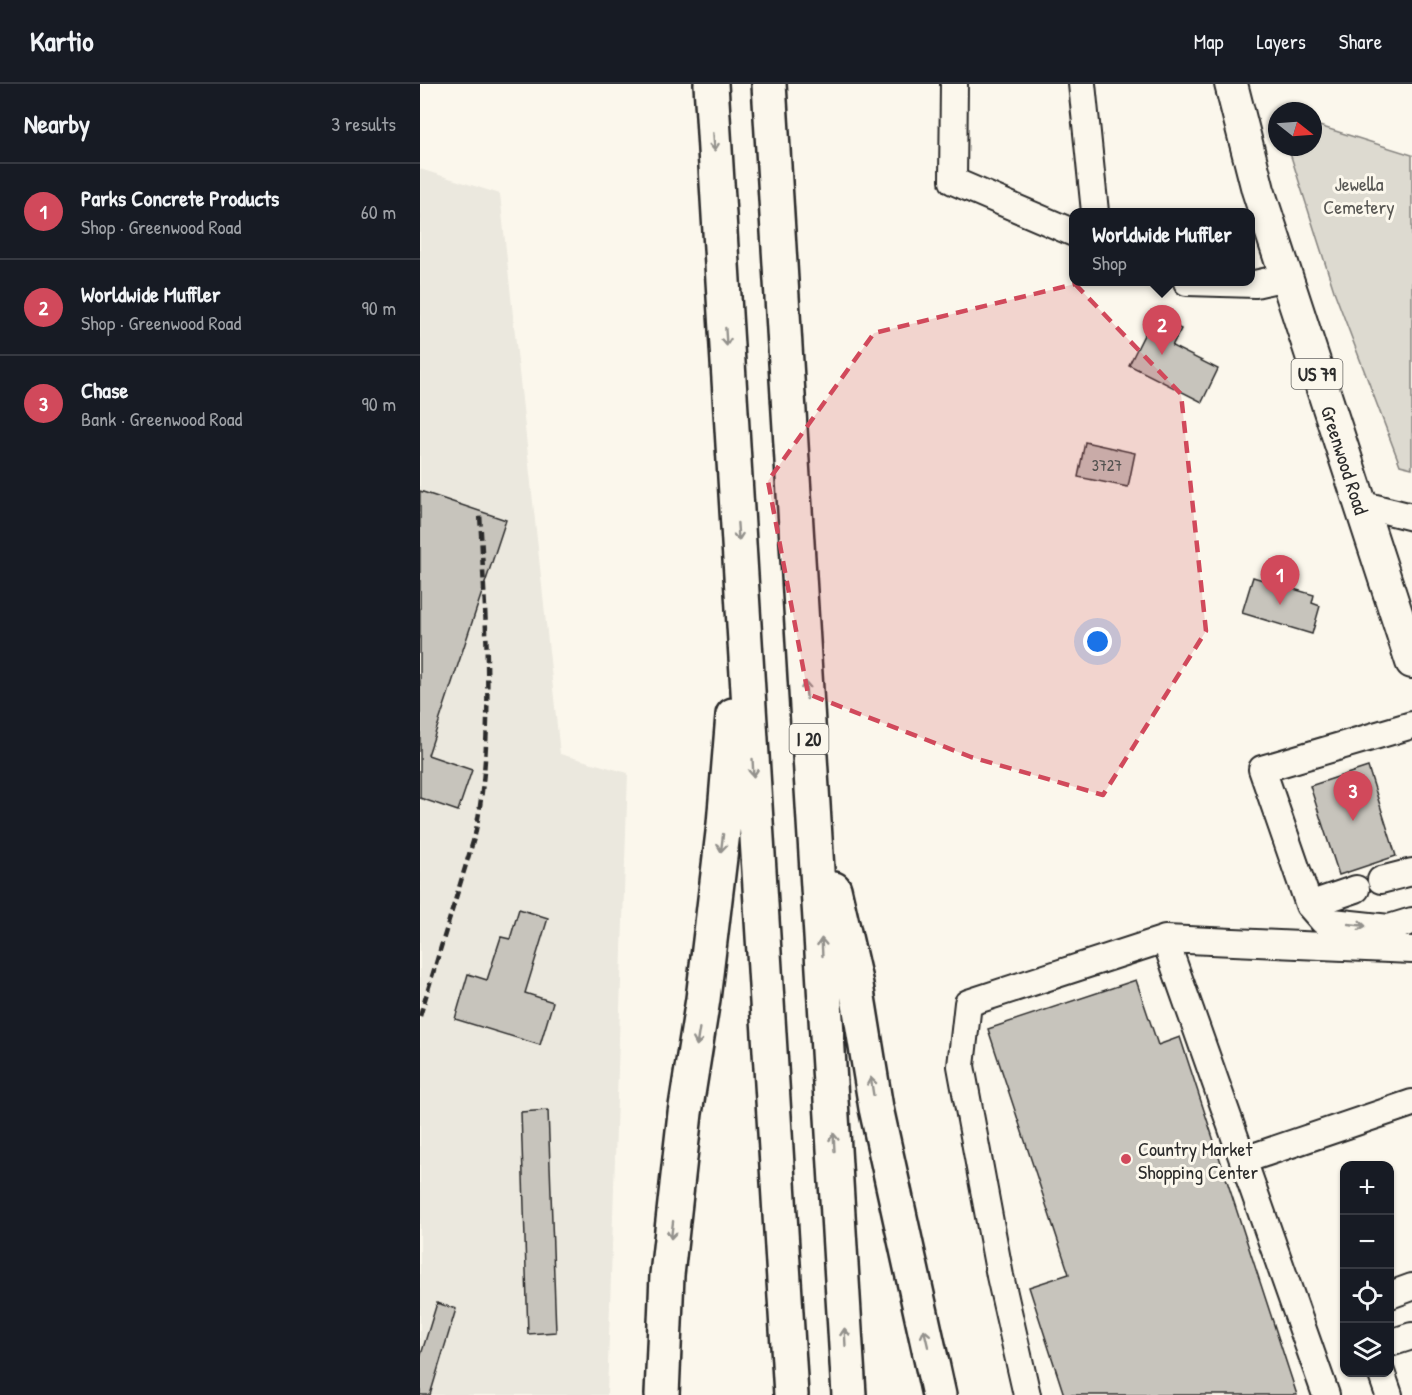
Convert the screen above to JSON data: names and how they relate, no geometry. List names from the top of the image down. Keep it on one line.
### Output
{"streets":{"highway":["I 20"],"main road":["US 79","Greenwood Road"]},"parks":["Jewella Cemetery"],"places":["Country Market Shopping Center"],"house_numbers":["3727"],"north":"right","page":{"header":"Kartio","nav":["Map","Layers","Share"],"heading":["Nearby","3 results"],"list":[{"mark":"1","name":"Parks Concrete Products","note":"Shop · Greenwood Road","value":"60 m"},{"mark":"2","name":"Worldwide Muffler","note":"Shop · Greenwood Road","value":"90 m"},{"mark":"3","name":"Chase","note":"Bank · Greenwood Road","value":"90 m"}],"popup":["Worldwide Muffler","Shop"],"pins":["2","1","3"],"map_buttons":["+","−"]}}
